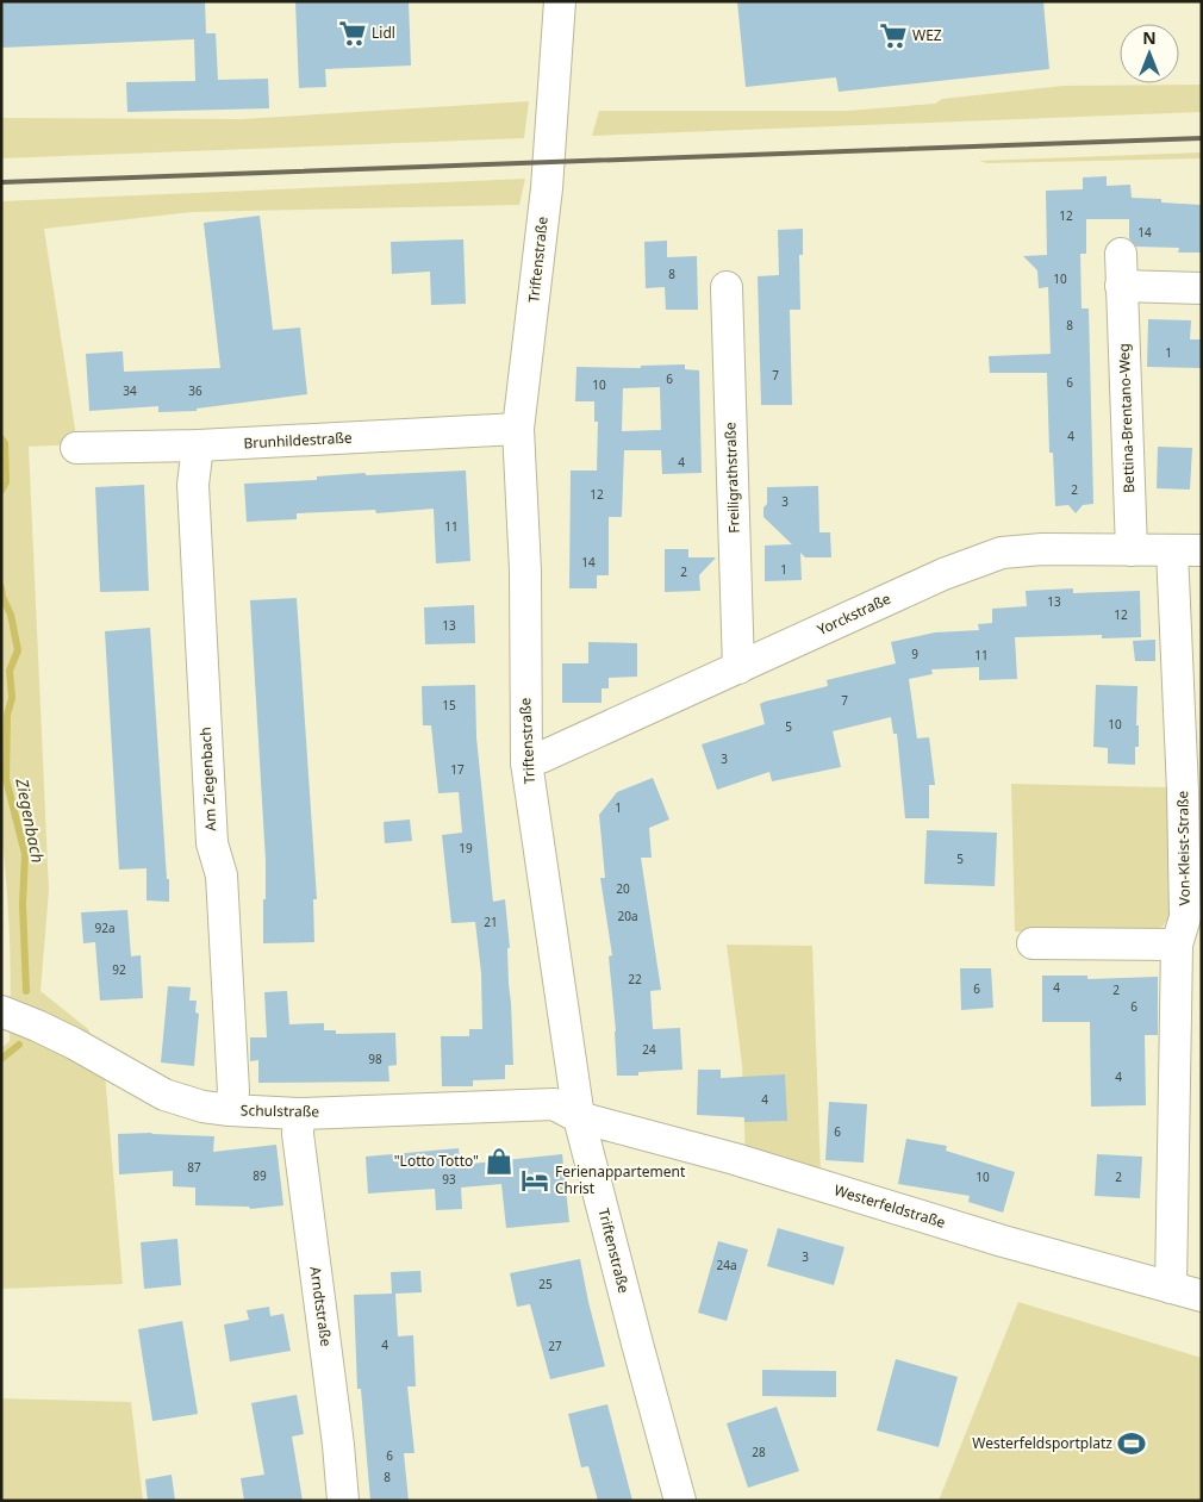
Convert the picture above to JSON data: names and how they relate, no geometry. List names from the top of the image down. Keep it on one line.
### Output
{"streets":{"street":["Triftenstraße","Bettina-Brentano-Weg","Brunhildestraße","Freiligrathstraße","Yorckstraße","Am Ziegenbach","Von-Kleist-Straße","Schulstraße","Westerfeldstraße","Arndtstraße"]},"crossings":[["Triftenstraße","Brunhildestraße"],["Triftenstraße","Yorckstraße"],["Triftenstraße","Schulstraße"],["Triftenstraße","Westerfeldstraße"],["Bettina-Brentano-Weg","Yorckstraße"],["Brunhildestraße","Am Ziegenbach"],["Freiligrathstraße","Yorckstraße"],["Yorckstraße","Von-Kleist-Straße"],["Am Ziegenbach","Schulstraße"],["Von-Kleist-Straße","Westerfeldstraße"],["Schulstraße","Westerfeldstraße"],["Schulstraße","Arndtstraße"]],"water":["Ziegenbach"],"places":{"supermarket":["Lidl","WEZ"],"shop":["\"Lotto Totto\""],"hotel":["Ferienappartement Christ"],"sports":["Westerfeldsportplatz"]},"house_numbers":["12","14","8","10","8","1","7","6","6","10","34","36","4","4","2","12","3","11","14","1","2","13","12","13","9","11","7","15","10","5","3","17","1","19","5","20","20a","21","92a","92","22","4","6","2","6","24","98","4","4","6","87","89","10","2","93","3","24a","25","4","27","28","6","8"],"north":"top"}
